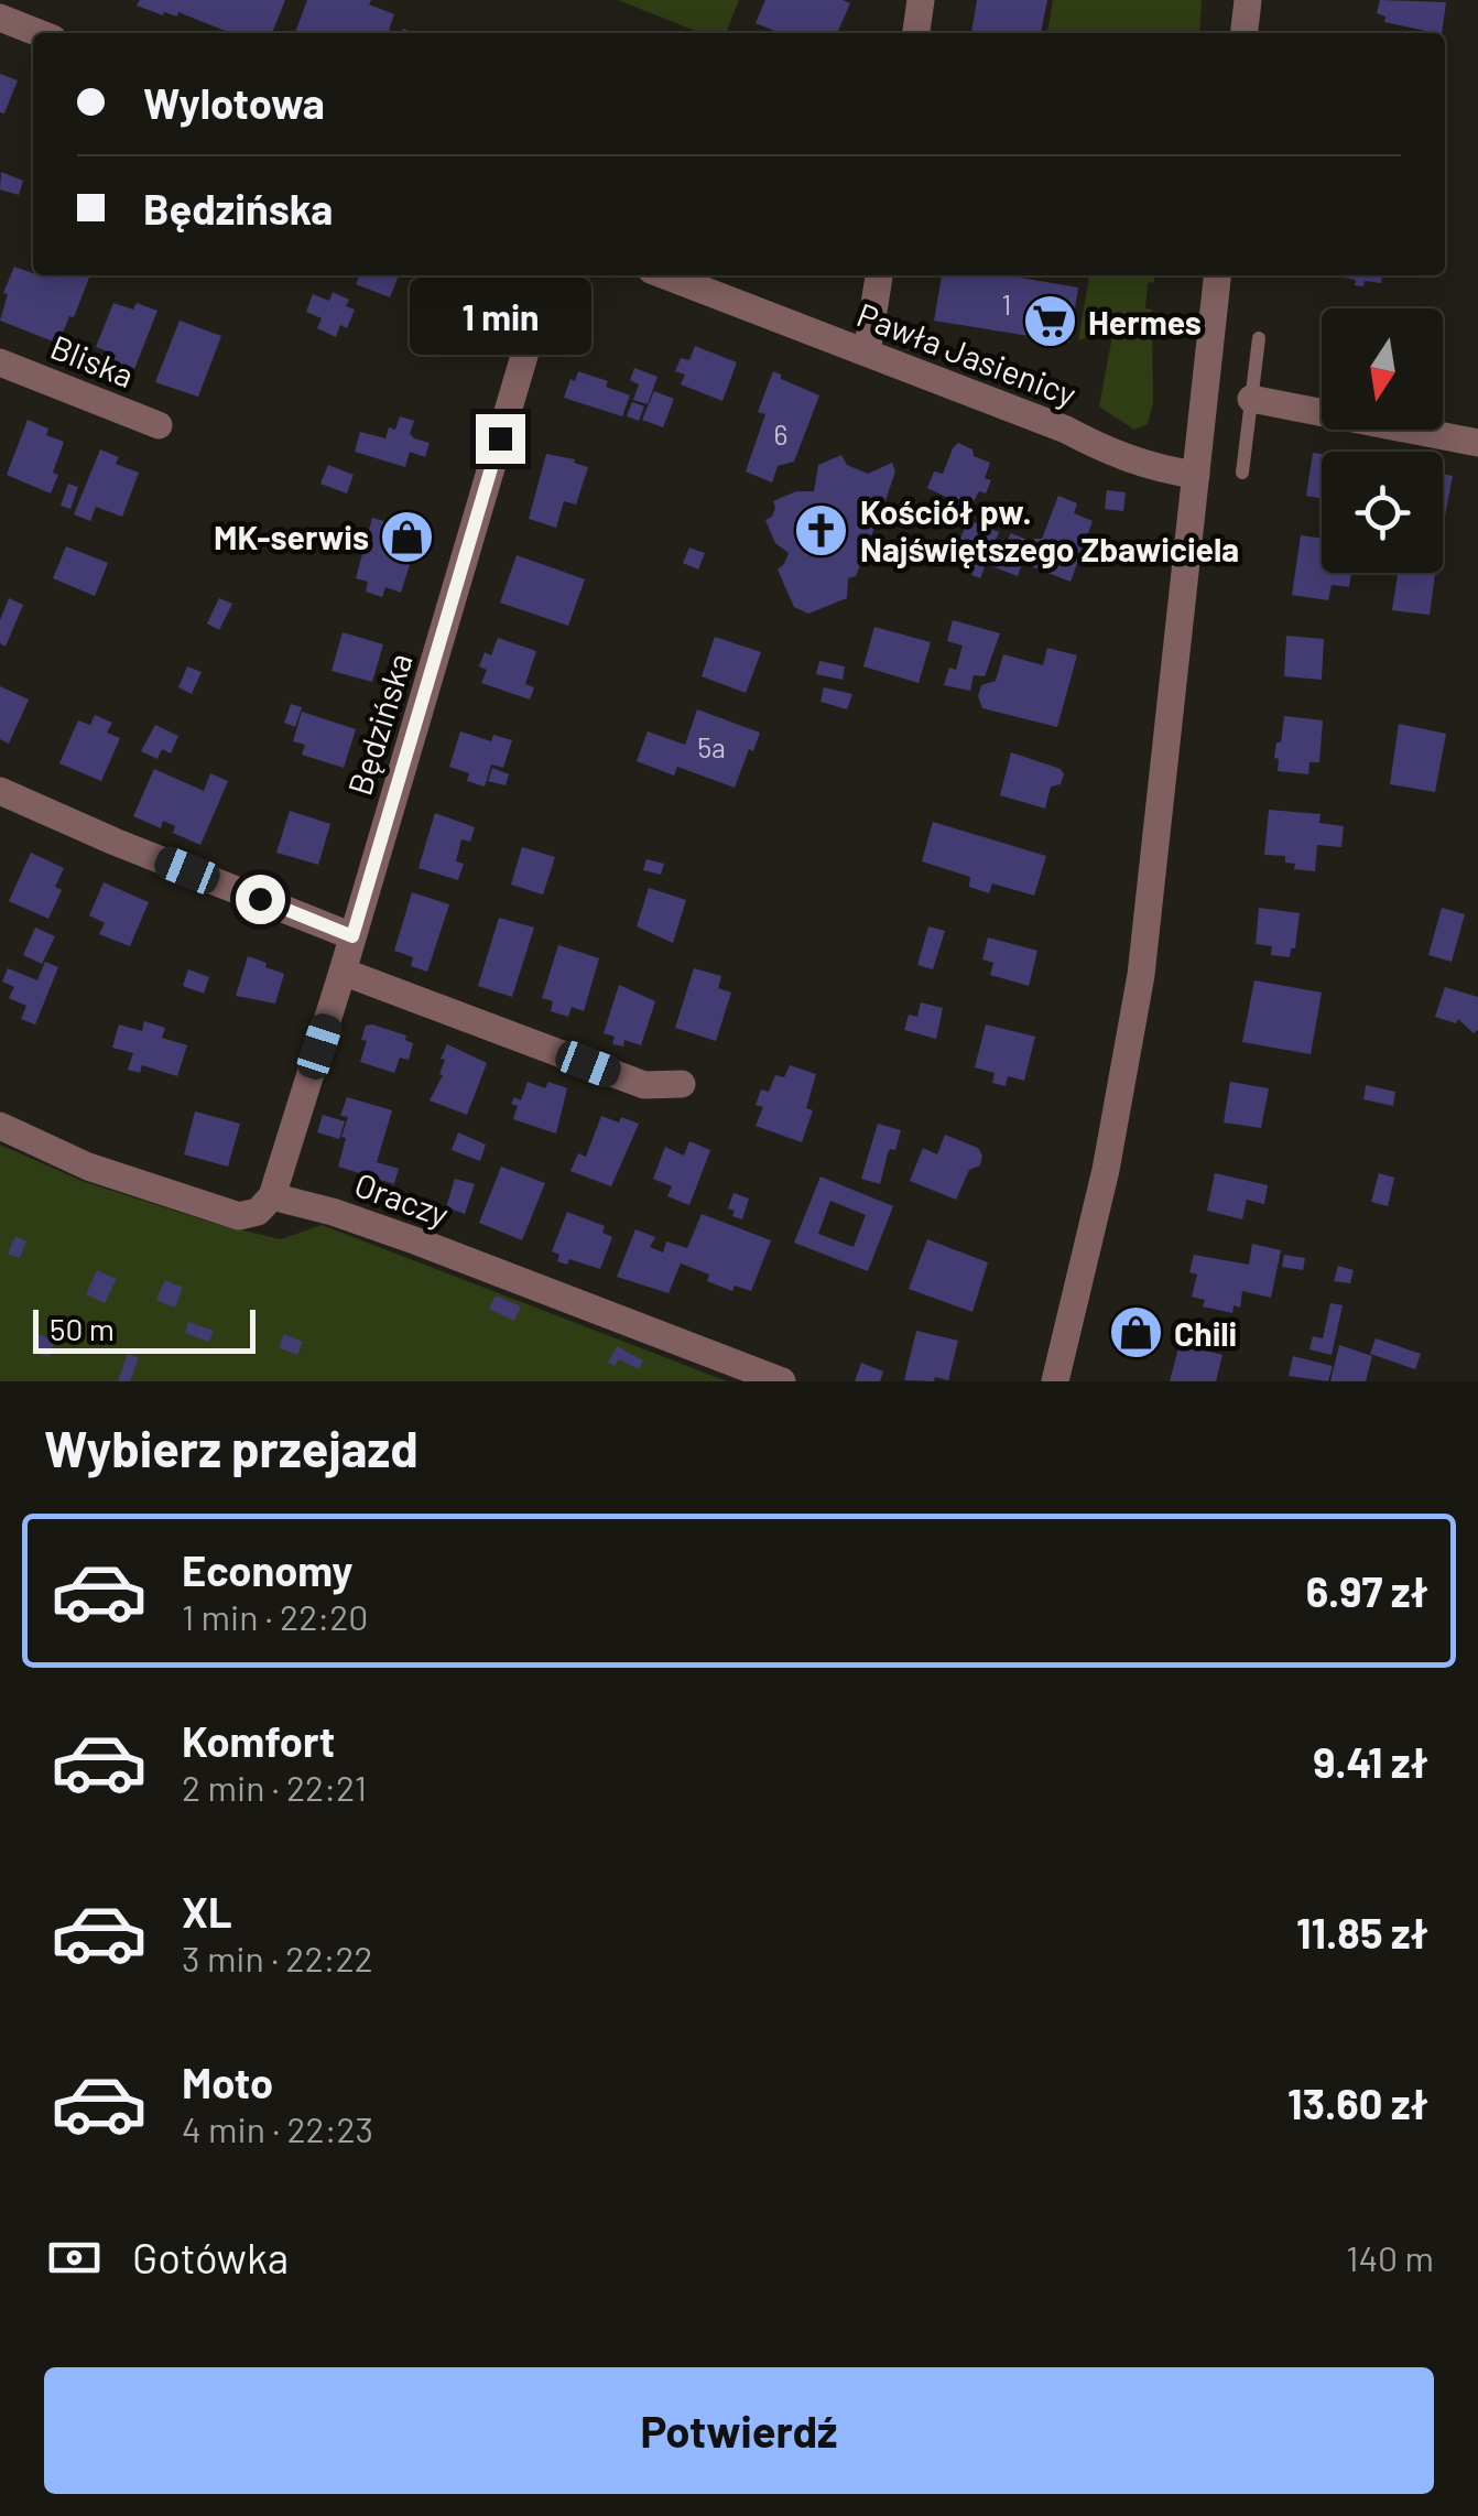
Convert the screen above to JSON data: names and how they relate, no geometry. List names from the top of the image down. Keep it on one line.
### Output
{"streets":{"street":["Pawła Jasienicy","Bliska","Będzińska","Oraczy"]},"crossings":[["Będzińska","Oraczy"]],"places":{"supermarket":["Hermes"],"church":["Kościół pw. Najświętszego Zbawiciela"],"shop":["MK-serwis","Chili"]},"house_numbers":["1","6","5a"],"scale_bar":"50 m","north":"bottom","page":{"banner":["Wylotowa","Będzińska"],"bubble":"1 min","scale":"50 m","heading":"Wybierz przejazd","list":[{"name":"Economy","note":"1 min · 22:20","value":"6.97 zł"},{"name":"Komfort","note":"2 min · 22:21","value":"9.41 zł"},{"name":"XL","note":"3 min · 22:22","value":"11.85 zł"},{"name":"Moto","note":"4 min · 22:23","value":"13.60 zł"}],"pay":["Gotówka","140 m"],"buttons":"Potwierdź"}}
